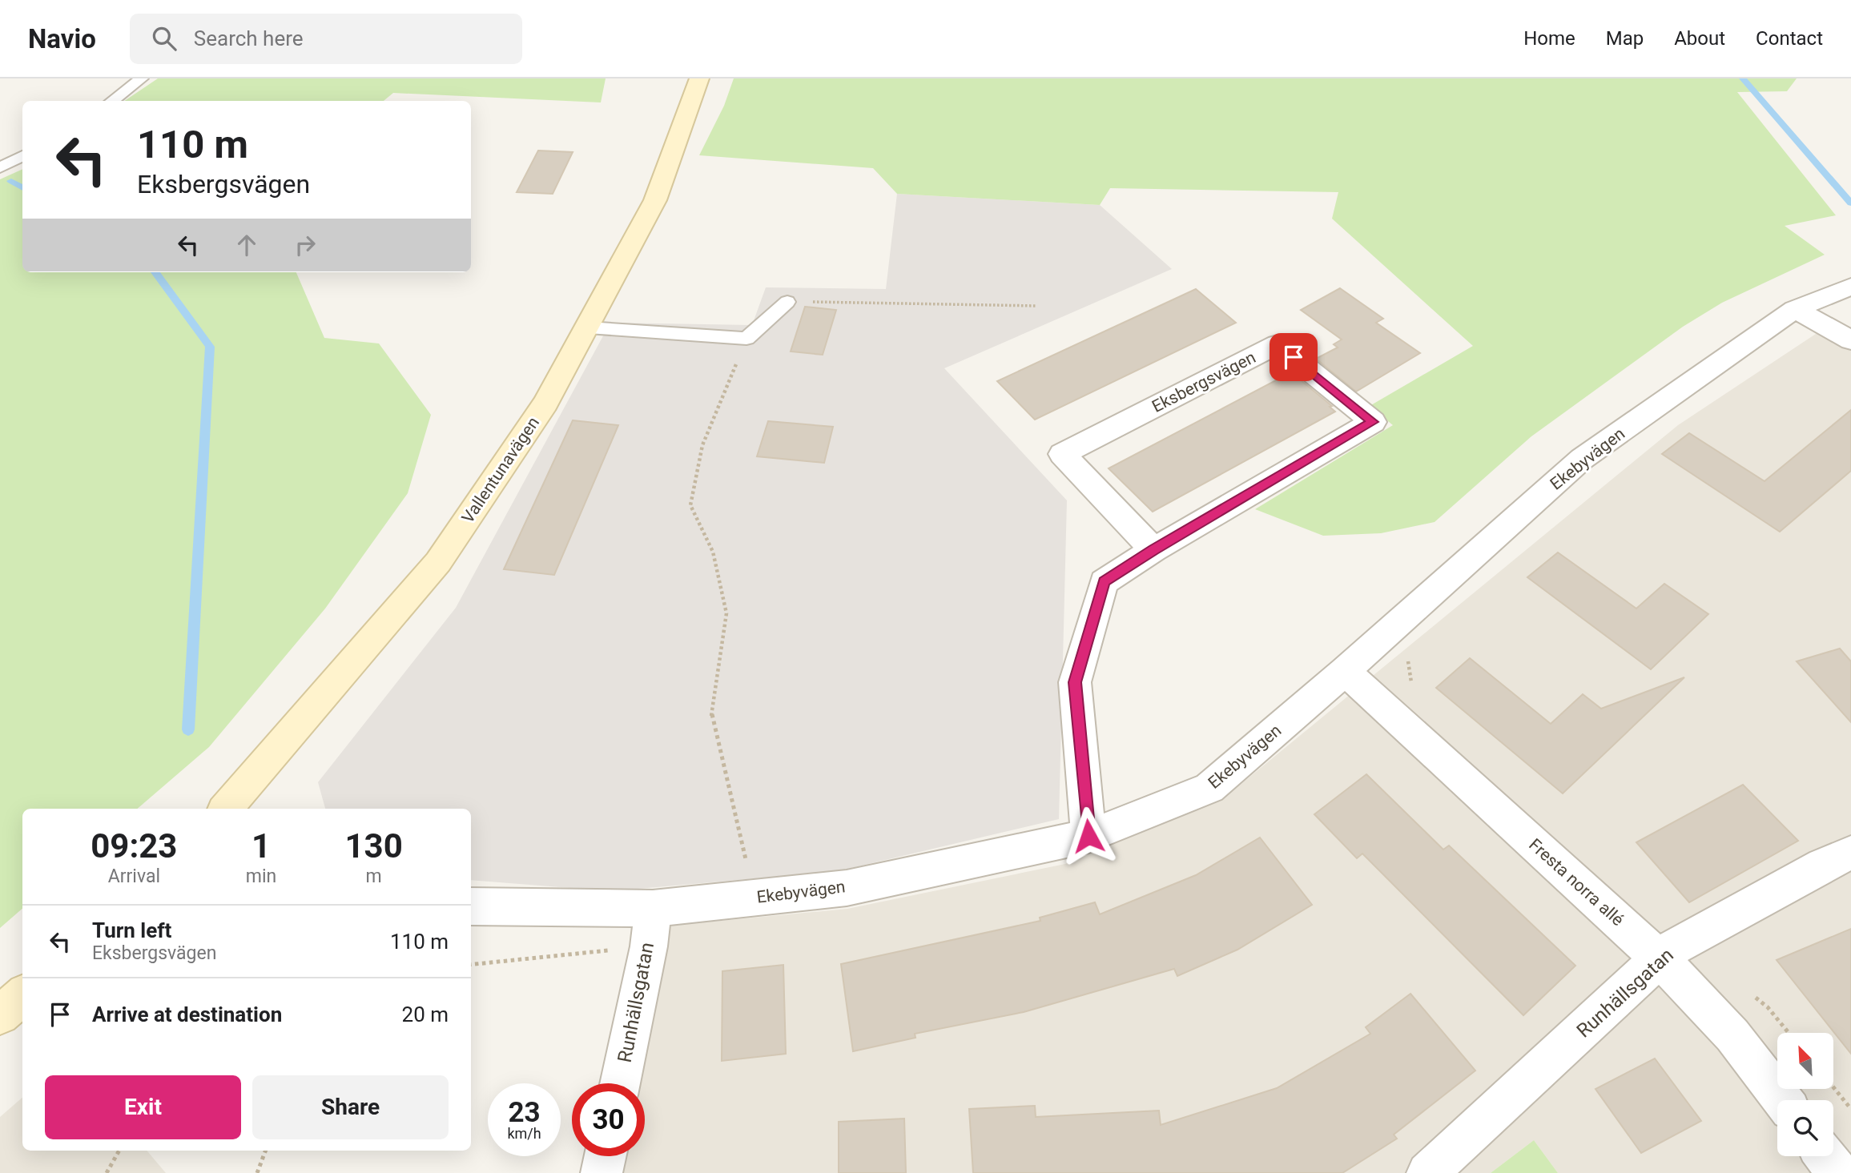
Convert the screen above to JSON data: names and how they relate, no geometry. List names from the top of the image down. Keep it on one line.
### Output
{"streets":{"main road":["Vallentunavägen"],"street":["Eksbergsvägen","Ekebyvägen","Fresta norra allé","Runhällsgatan"]},"crossings":[["Eksbergsvägen","Ekebyvägen"],["Ekebyvägen","Fresta norra allé"],["Ekebyvägen","Runhällsgatan"],["Fresta norra allé","Runhällsgatan"]],"north":"top left","page":{"header":"Navio","search":"Search here","nav":["Home","Map","About","Contact"],"turn":["110 m","Eksbergsvägen"],"eta":["09:23","Arrival","1","min","130","m"],"list":[{"name":"Turn left","note":"Eksbergsvägen","value":"110 m"},{"name":"Arrive at destination","value":"20 m"}],"buttons":["Exit","Share"],"speed":"23 km/h","limit":"30"}}
